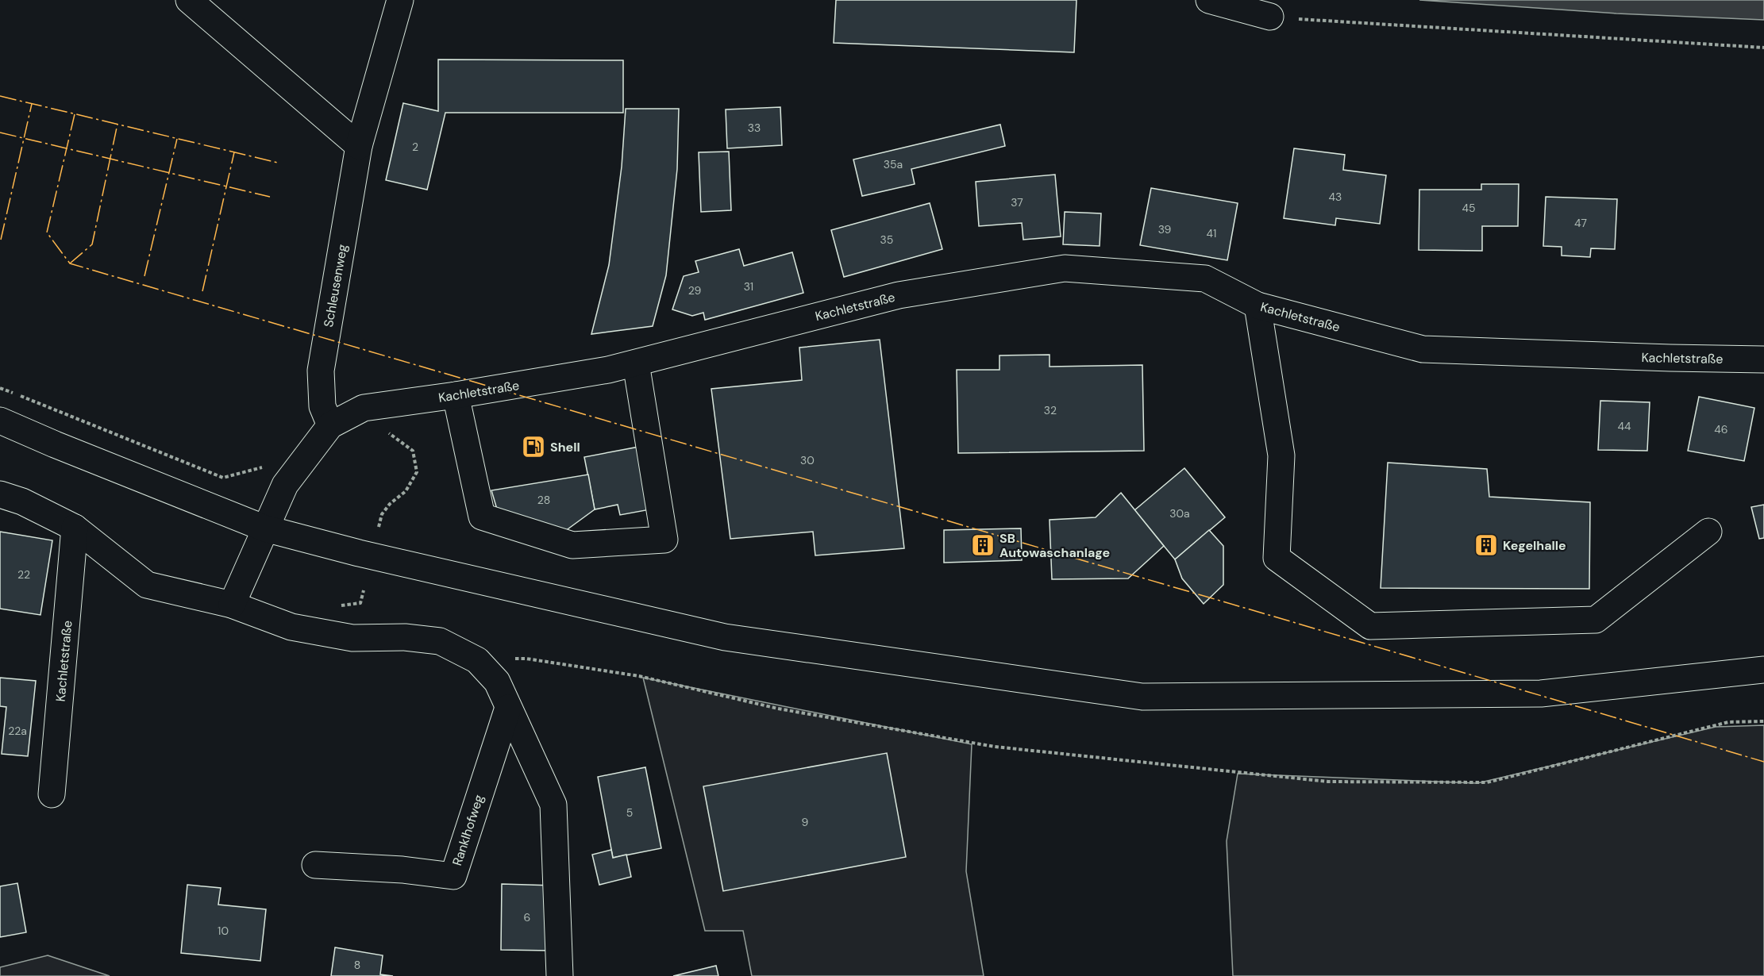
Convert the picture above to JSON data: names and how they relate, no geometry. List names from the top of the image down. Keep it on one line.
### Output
{"streets":{"street":["Schleusenweg","Kachletstraße","Ranklhofweg"]},"crossings":[["Schleusenweg","Kachletstraße"]],"places":{"fuel station":["Shell"],"building":["SB Autowaschanlage","Kegelhalle"]},"house_numbers":["33","2","35a","43","37","45","47","39","41","35","31","29","32","44","46","30","28","30a","22","22a","5","9","6","10","8"]}
